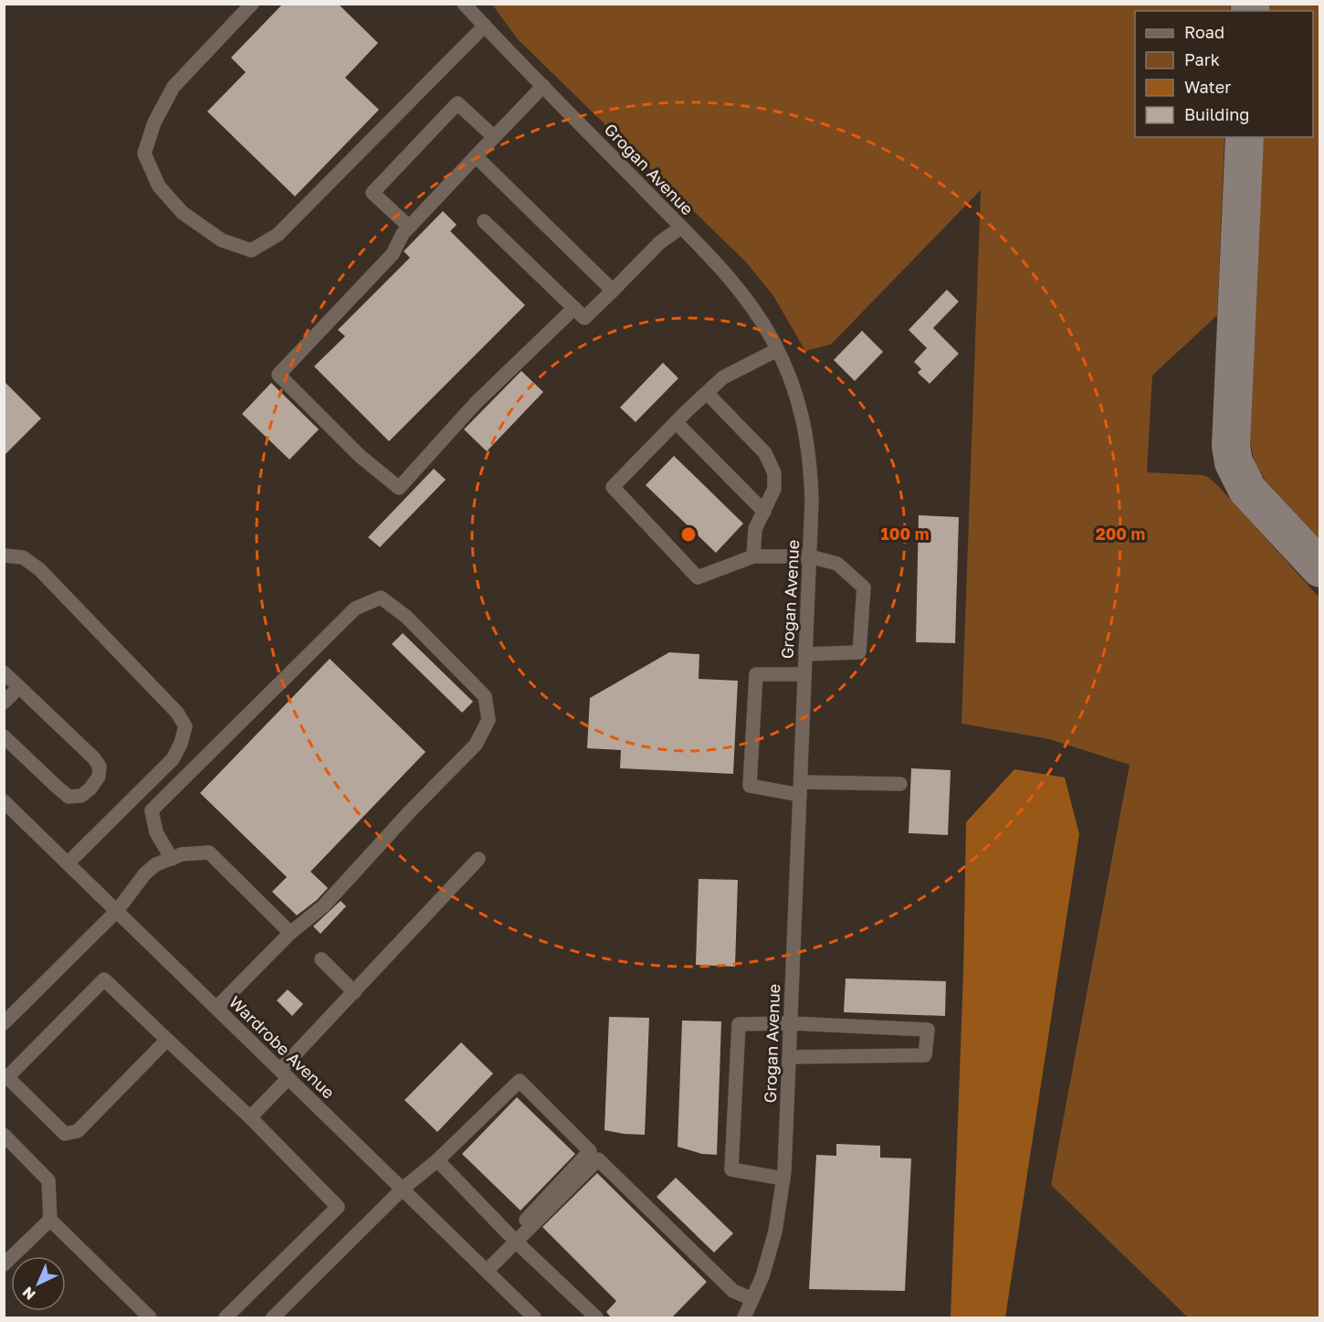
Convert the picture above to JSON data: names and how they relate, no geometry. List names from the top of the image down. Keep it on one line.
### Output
{"streets":{"street":["Grogan Avenue","Wardrobe Avenue"]},"legend":["Road","Park","Water","Building"],"north":"bottom left","rings":["100 m","200 m"]}
